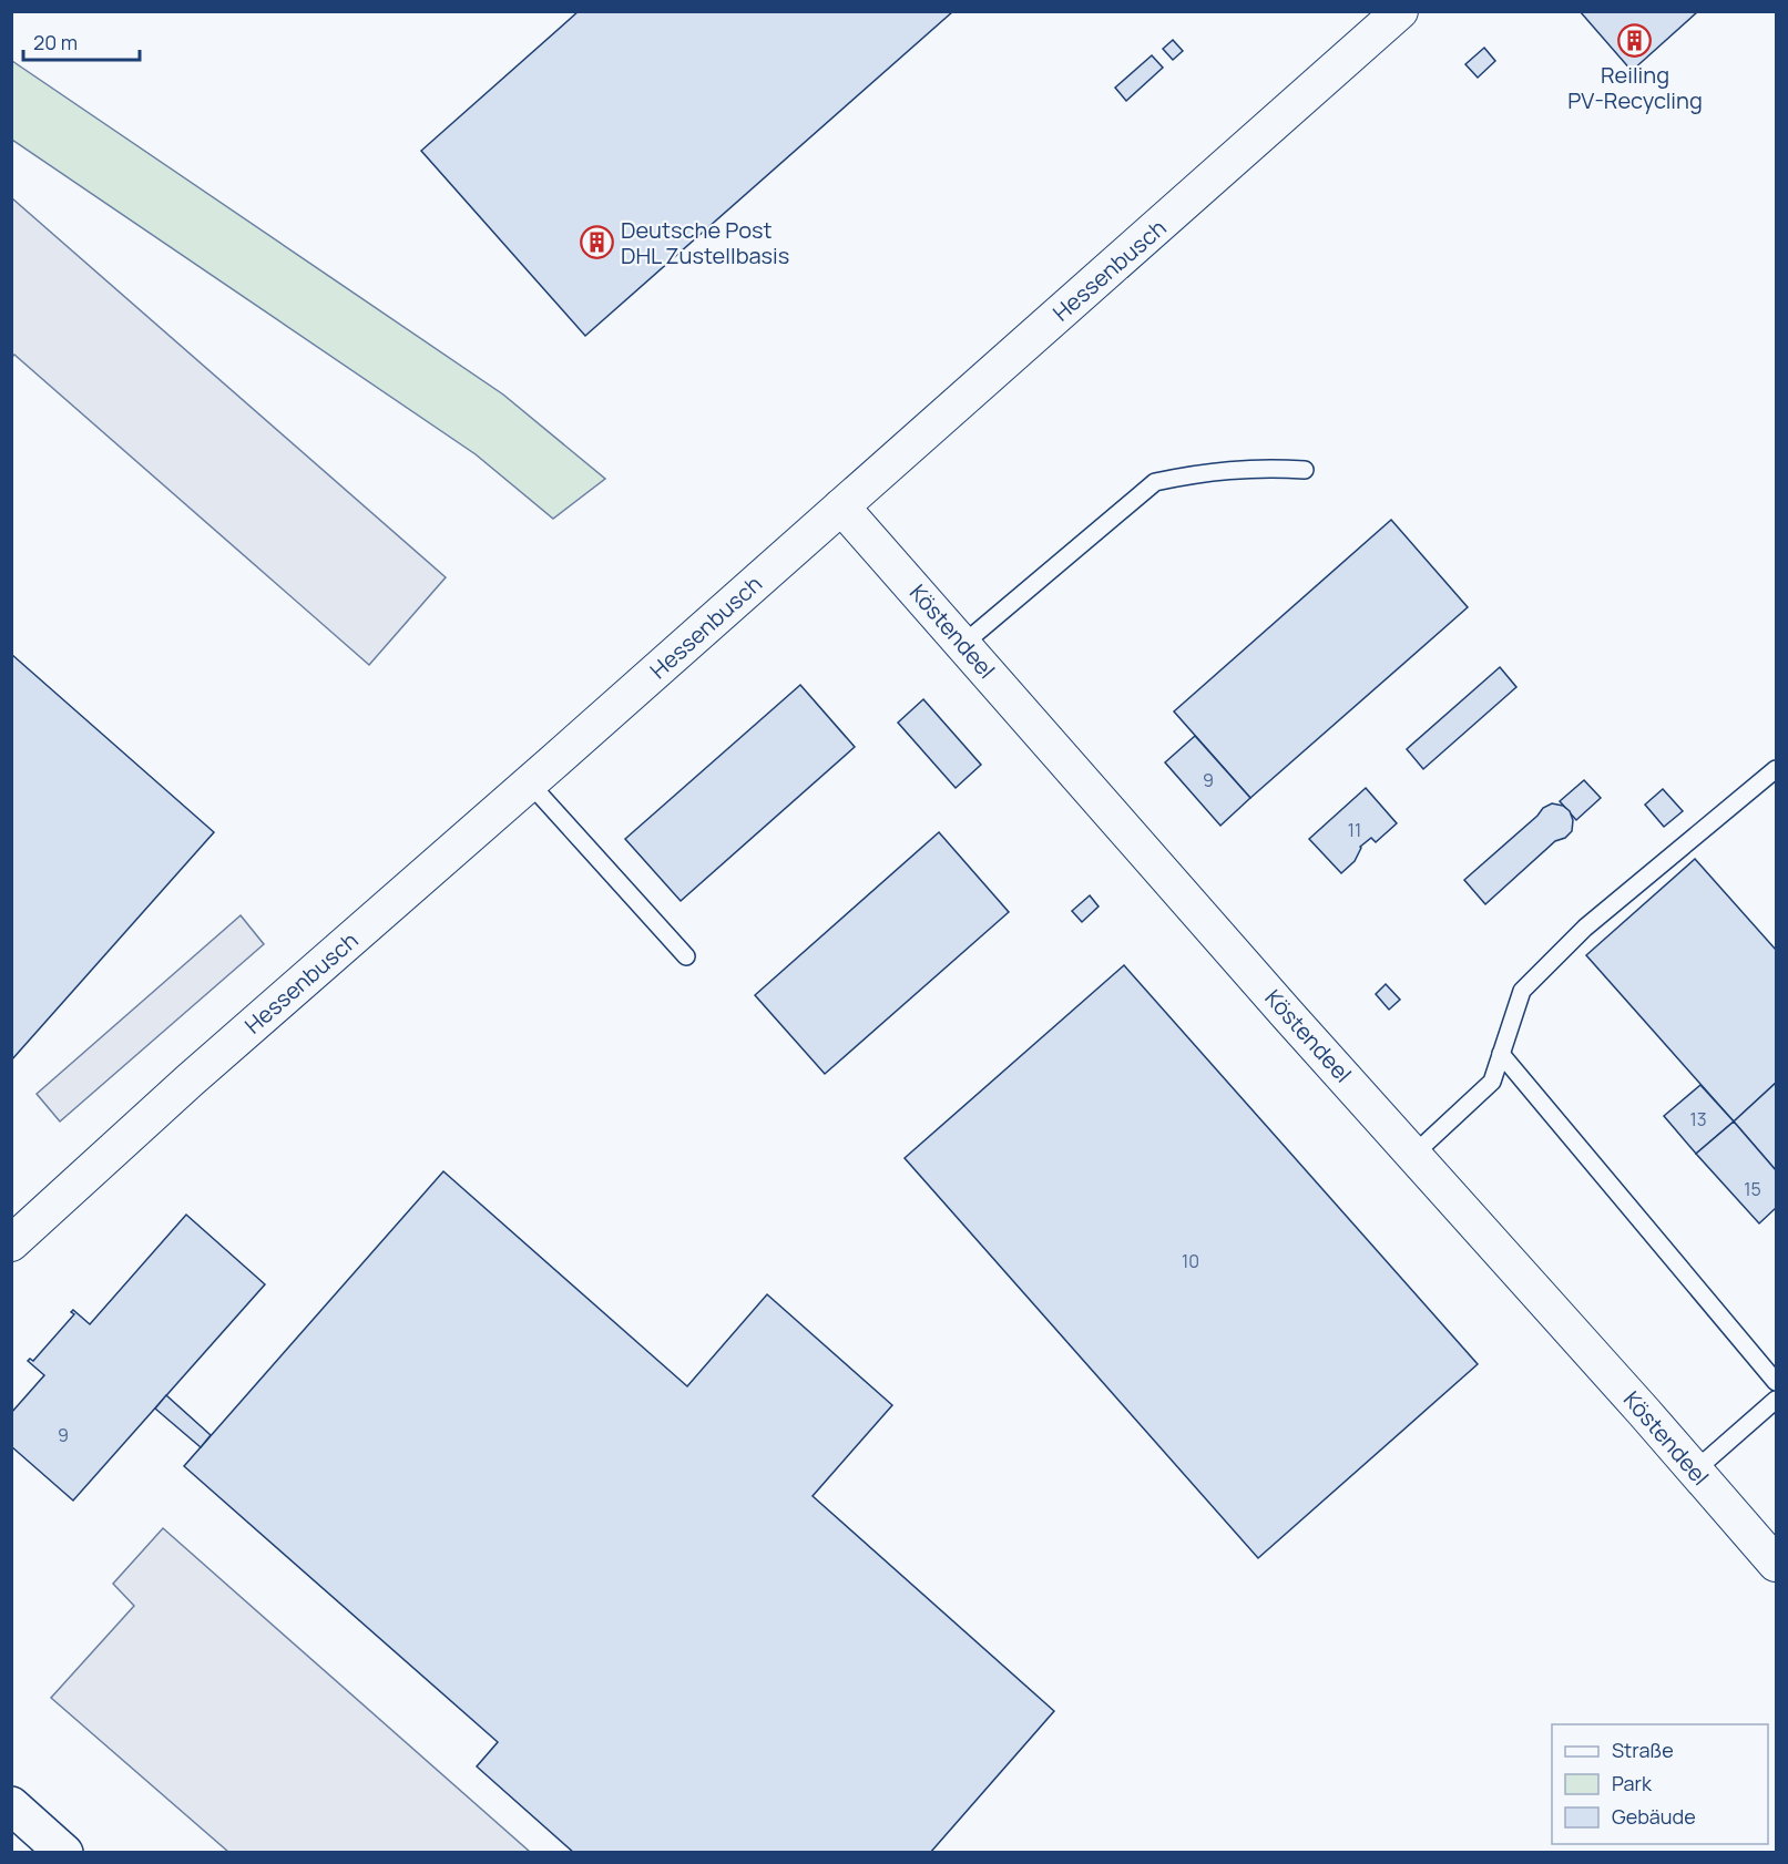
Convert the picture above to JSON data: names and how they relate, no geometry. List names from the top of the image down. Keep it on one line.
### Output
{"streets":{"street":["Hessenbusch","Köstendeel"]},"crossings":[["Hessenbusch","Köstendeel"]],"places":{"building":["Reiling PV-Recycling","Deutsche Post DHL Zustellbasis"]},"house_numbers":["9","11","13","15","10","9"],"legend":["Straße","Park","Gebäude"],"scale_bar":"20 m"}
